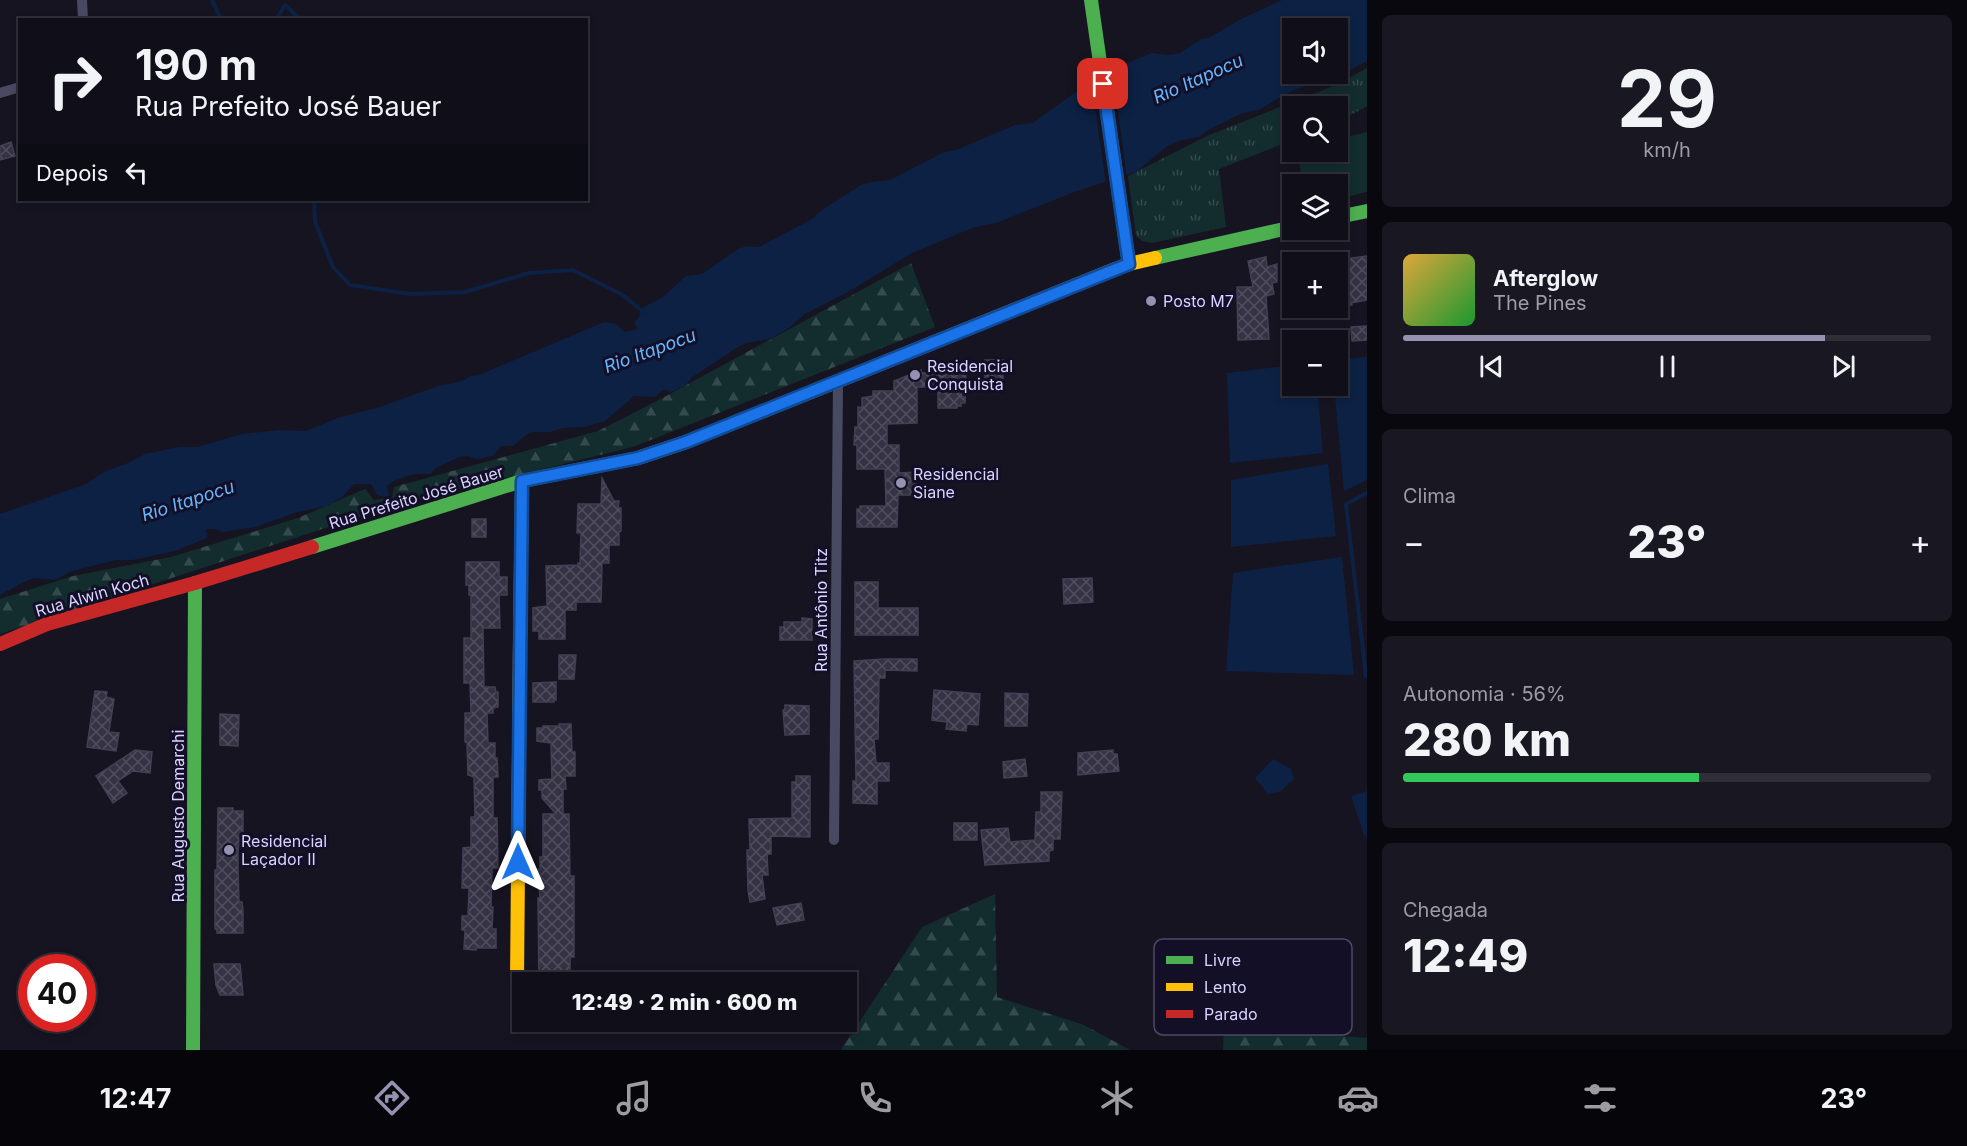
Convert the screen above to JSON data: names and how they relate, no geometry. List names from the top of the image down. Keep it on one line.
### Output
{"streets":{"street":["Rua Prefeito José Bauer","Rua Alwin Koch","Rua Antônio Titz","Rua Augusto Demarchi"]},"crossings":[["Rua Prefeito José Bauer","Rua Alwin Koch"],["Rua Prefeito José Bauer","Rua Antônio Titz"],["Rua Prefeito José Bauer","Rua Augusto Demarchi"],["Rua Alwin Koch","Rua Augusto Demarchi"]],"water":["Rio Itapocu"],"places":["Posto M7","Residencial Conquista","Residencial Siane","Residencial Laçador II"],"legend":["Livre","Lento","Parado"],"page":{"tile":[["29","km/h"],"Clima",["Autonomia · 56%","280 km"],["Chegada","12:49"]],"map_buttons":["+","−"],"turn":["190 m","Rua Prefeito José Bauer"],"then":"Depois","song":["Afterglow","The Pines"],"heat":["−","23°","+"],"limit":"40","trip":"12:49 · 2 min · 600 m","tabs":["12:47","23°"]}}
